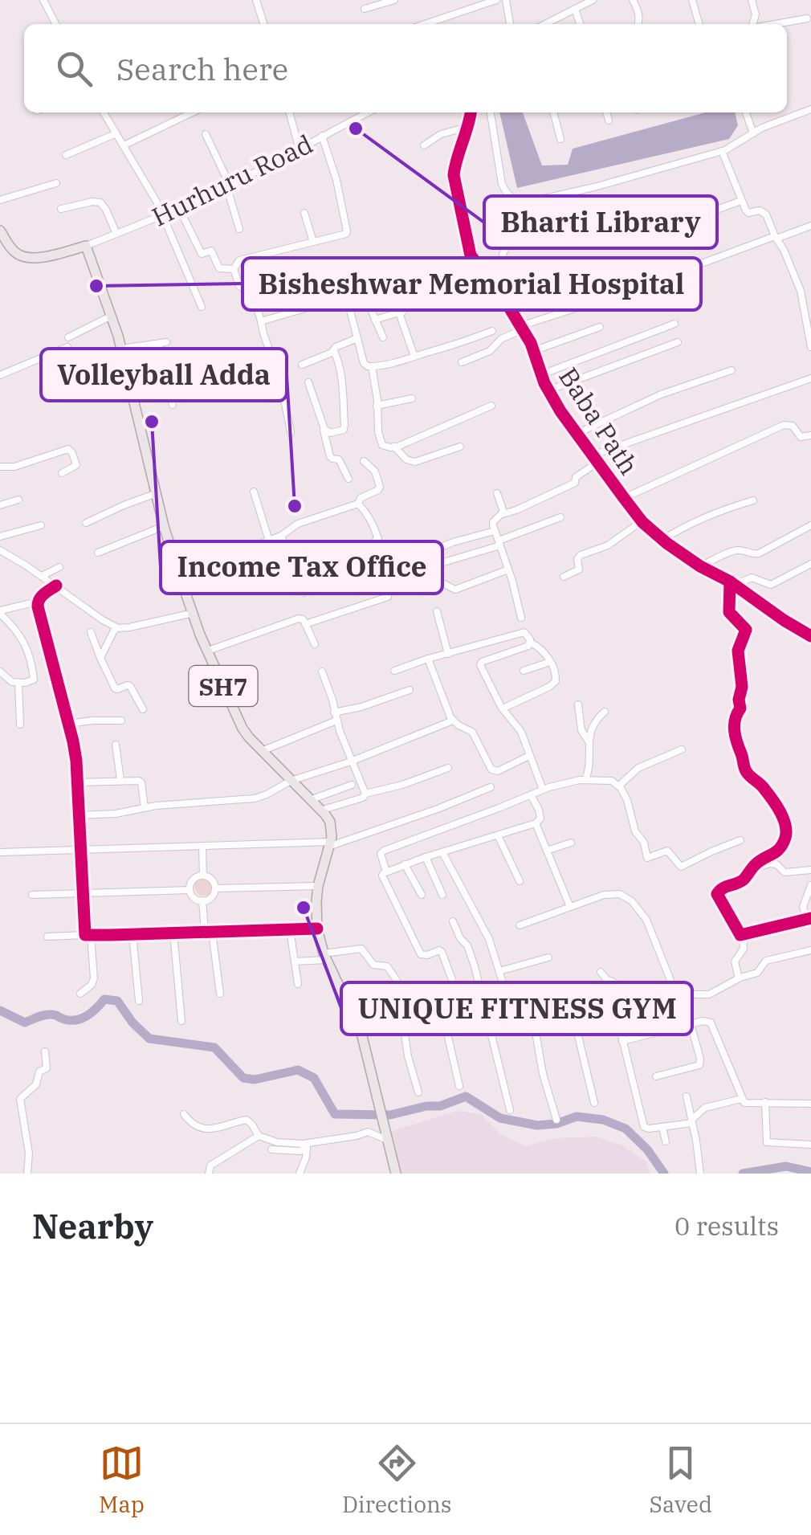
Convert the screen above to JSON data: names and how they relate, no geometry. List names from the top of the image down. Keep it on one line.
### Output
{"streets":{"main road":["SH7"],"street":["Hurhuru Road","Baba Path"]},"crossings":[["Hurhuru Road","SH7"]],"places":["Bharti Library","Bisheshwar Memorial Hospital","Income Tax Office","Volleyball Adda","UNIQUE FITNESS GYM"],"page":{"search":"Search here","heading":["Nearby","0 results"],"nav":["Map","Directions","Saved"]}}
